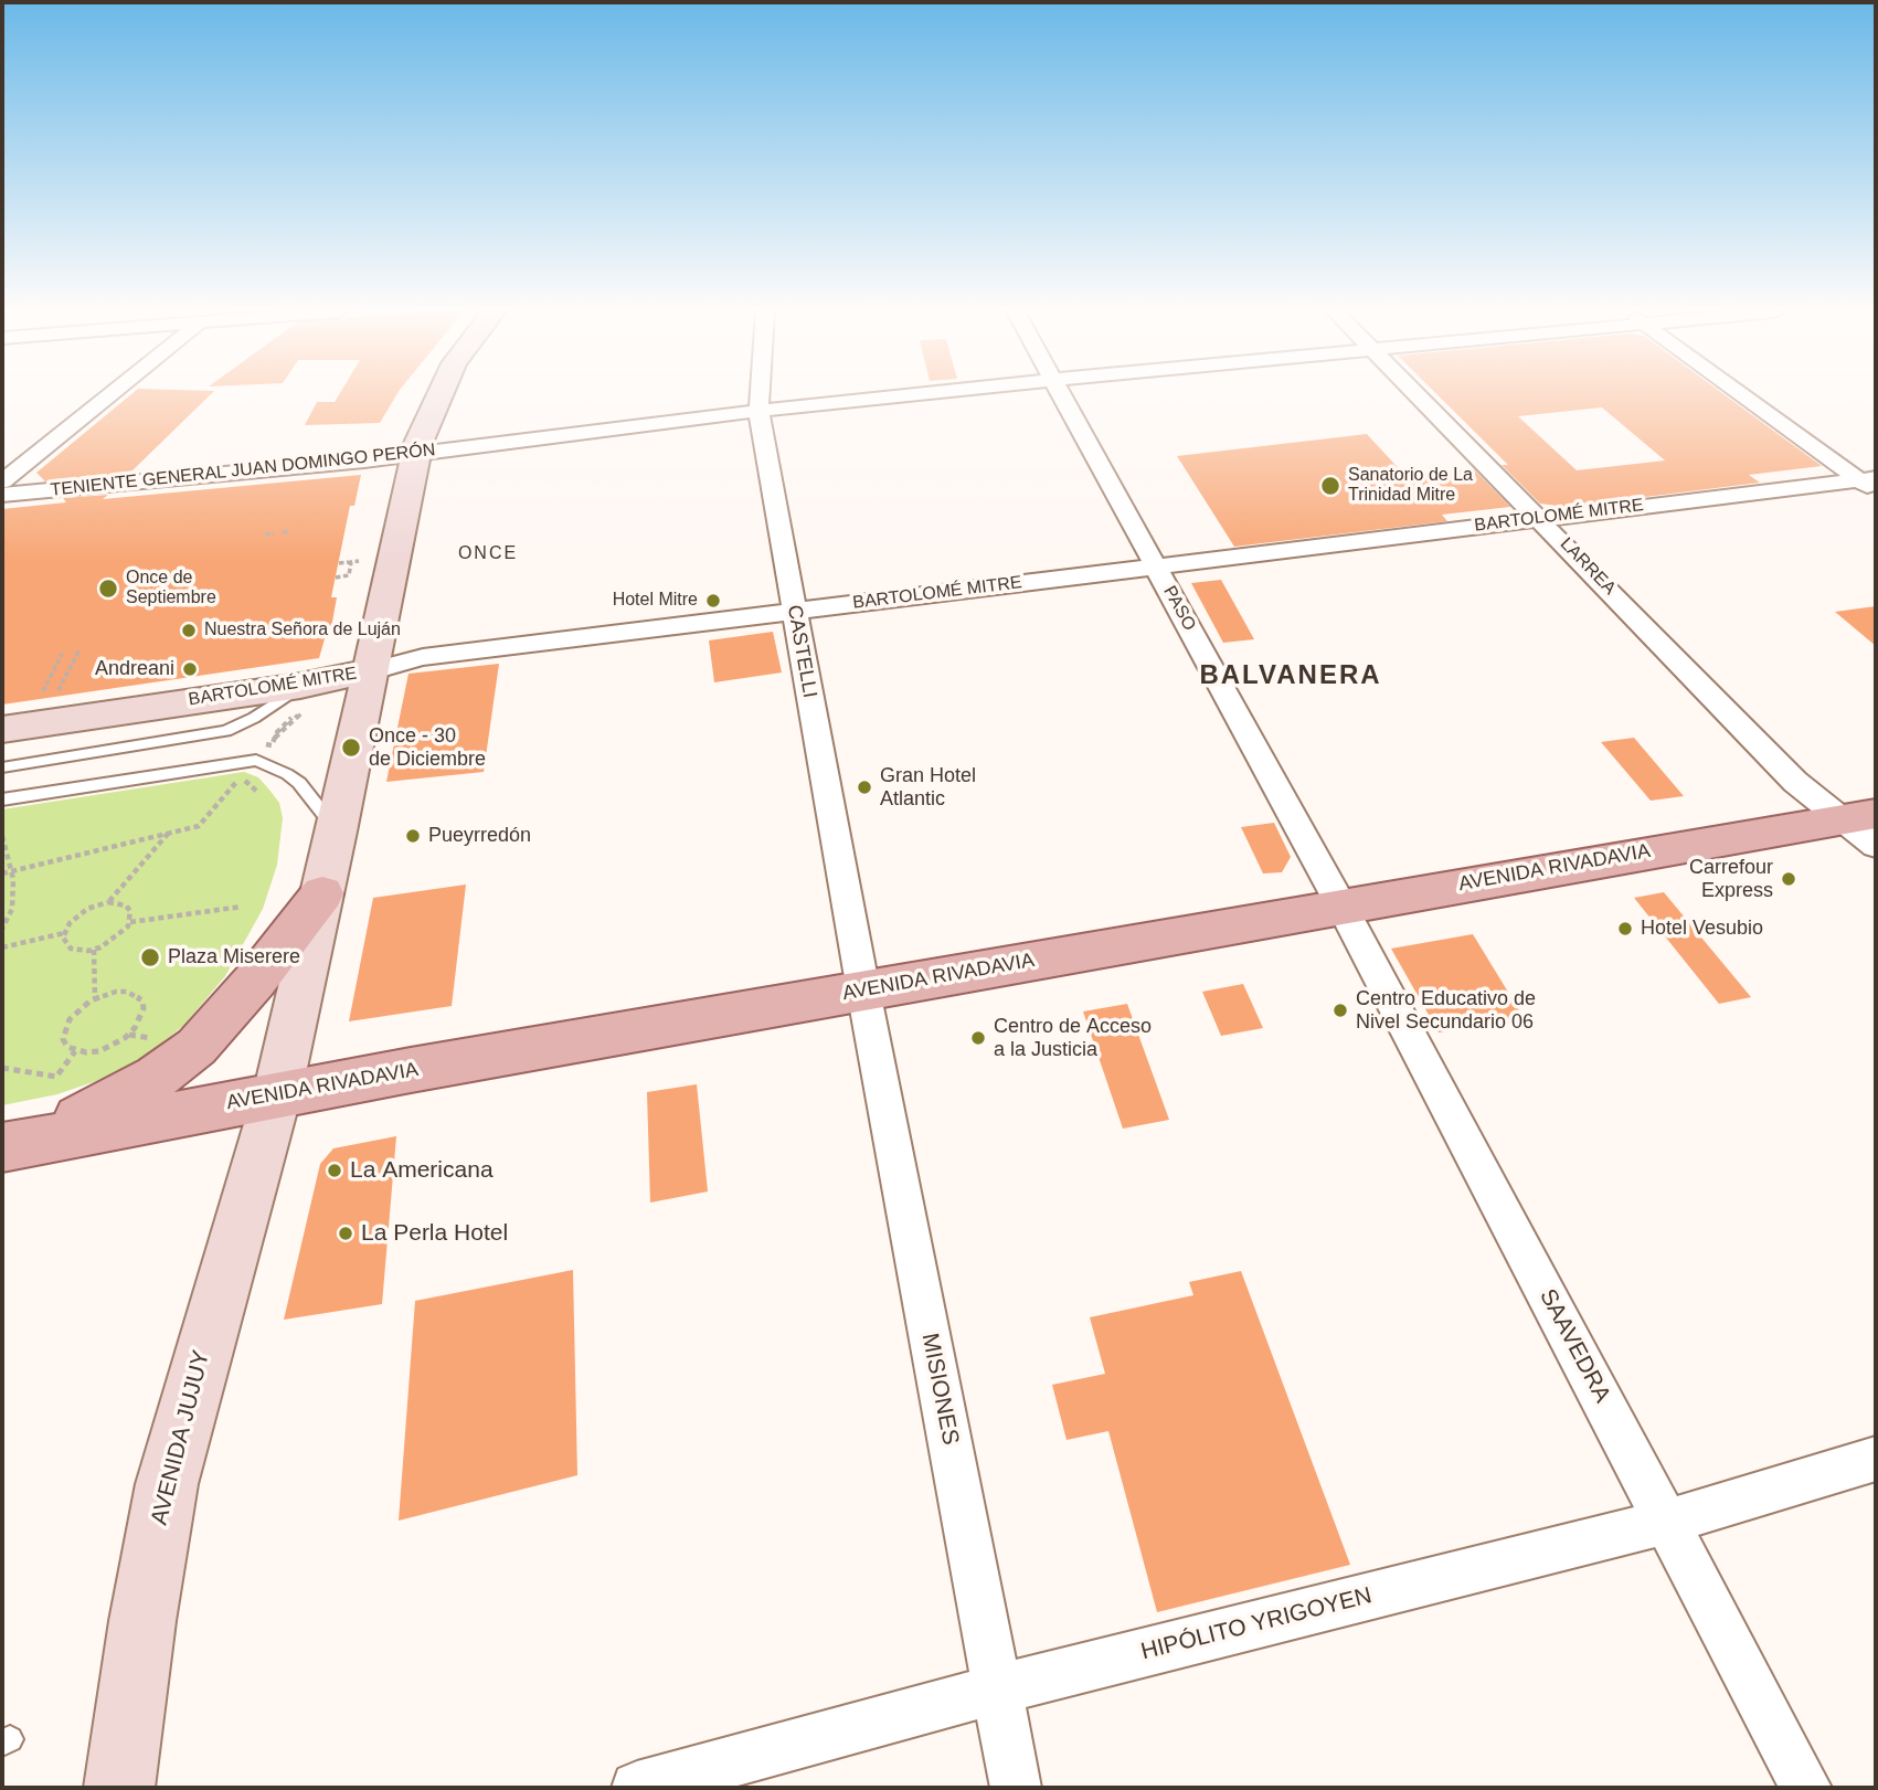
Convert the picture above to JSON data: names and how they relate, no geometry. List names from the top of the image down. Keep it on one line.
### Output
{"streets":{"main road":["BARTOLOMÉ MITRE","AVENIDA RIVADAVIA","AVENIDA JUJUY"],"street":["TENIENTE GENERAL JUAN DOMINGO PERÓN","LARREA","PASO","CASTELLI","SAAVEDRA","MISIONES","HIPÓLITO YRIGOYEN"]},"crossings":[["TENIENTE GENERAL JUAN DOMINGO PERÓN","CASTELLI"],["TENIENTE GENERAL JUAN DOMINGO PERÓN","AVENIDA JUJUY"],["BARTOLOMÉ MITRE","LARREA"],["BARTOLOMÉ MITRE","PASO"],["BARTOLOMÉ MITRE","CASTELLI"],["BARTOLOMÉ MITRE","AVENIDA JUJUY"],["LARREA","AVENIDA RIVADAVIA"],["PASO","AVENIDA RIVADAVIA"],["PASO","SAAVEDRA"],["CASTELLI","AVENIDA RIVADAVIA"],["CASTELLI","MISIONES"],["AVENIDA RIVADAVIA","SAAVEDRA"],["AVENIDA RIVADAVIA","MISIONES"],["AVENIDA RIVADAVIA","AVENIDA JUJUY"],["SAAVEDRA","HIPÓLITO YRIGOYEN"],["MISIONES","HIPÓLITO YRIGOYEN"]],"districts":["ONCE","BALVANERA"],"places":["Sanatorio de La Trinidad Mitre","Once de Septiembre","Hotel Mitre","Nuestra Señora de Luján","Andreani","Once - 30 de Diciembre","Gran Hotel Atlantic","Pueyrredón","Carrefour Express","Hotel Vesubio","Plaza Miserere","Centro Educativo de Nivel Secundario 06","Centro de Acceso a la Justicia","La Americana","La Perla Hotel"]}
